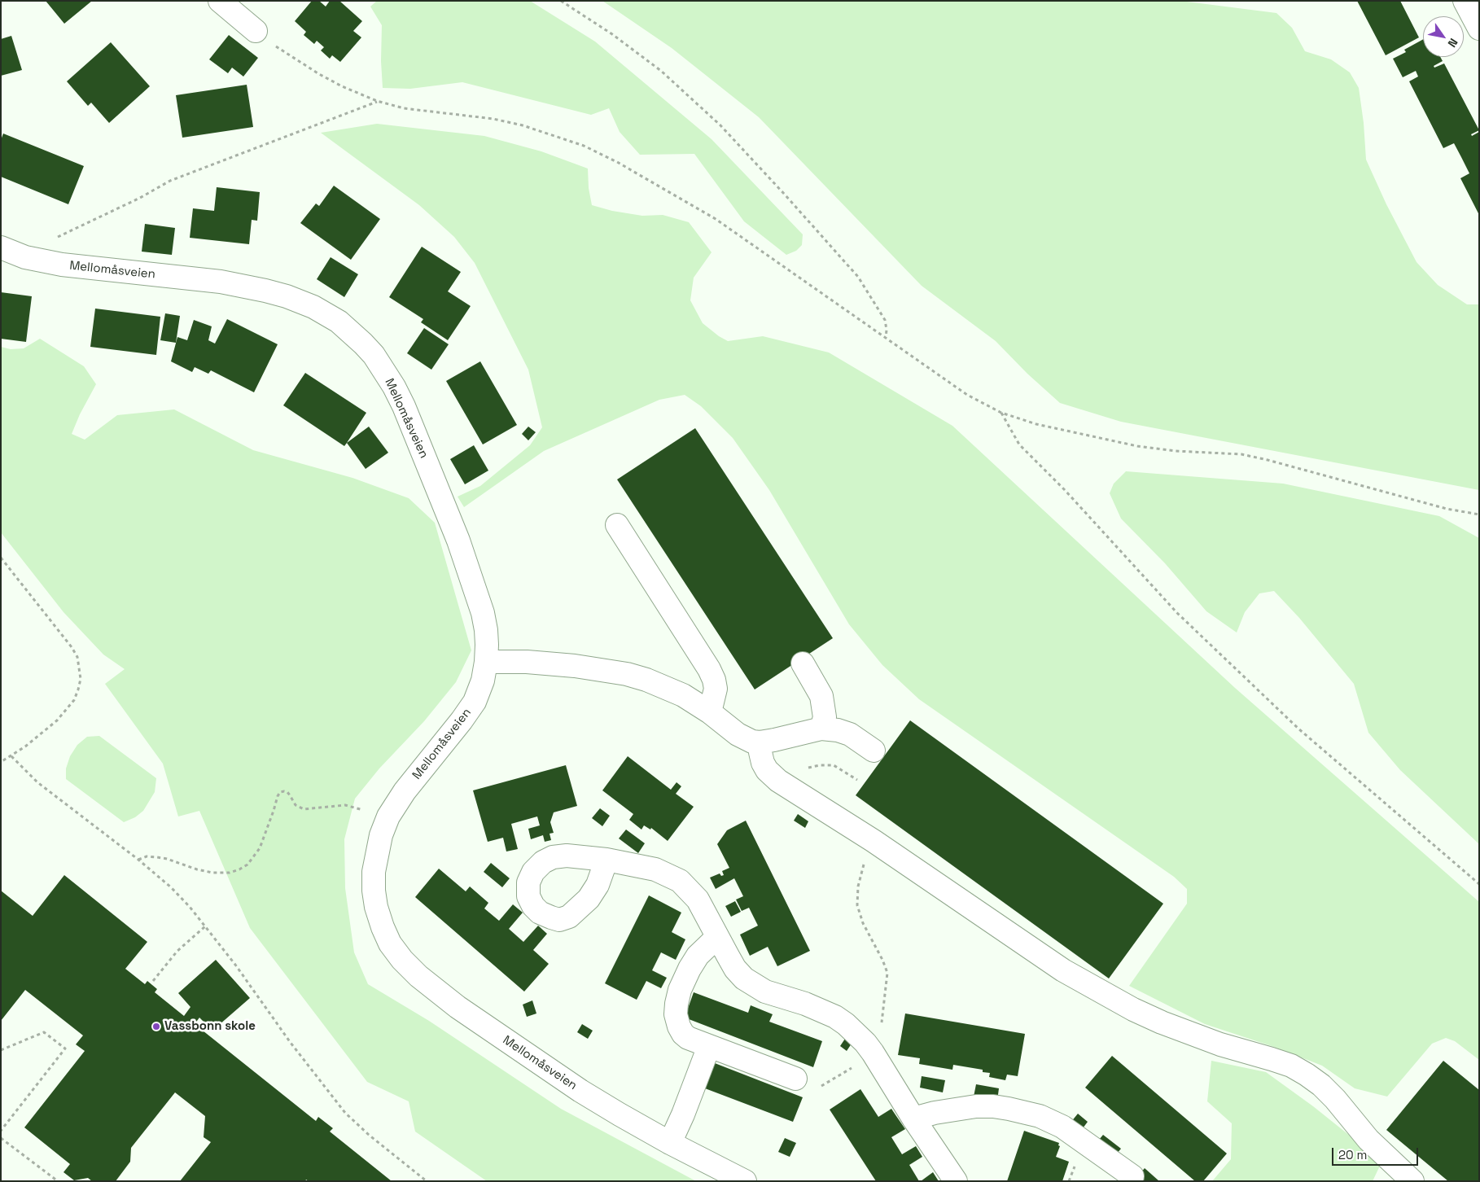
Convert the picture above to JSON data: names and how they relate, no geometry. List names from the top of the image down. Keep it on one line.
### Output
{"streets":{"street":["Mellomåsveien"]},"places":["Vassbonn skole"],"scale_bar":"20 m","north":"bottom right"}
